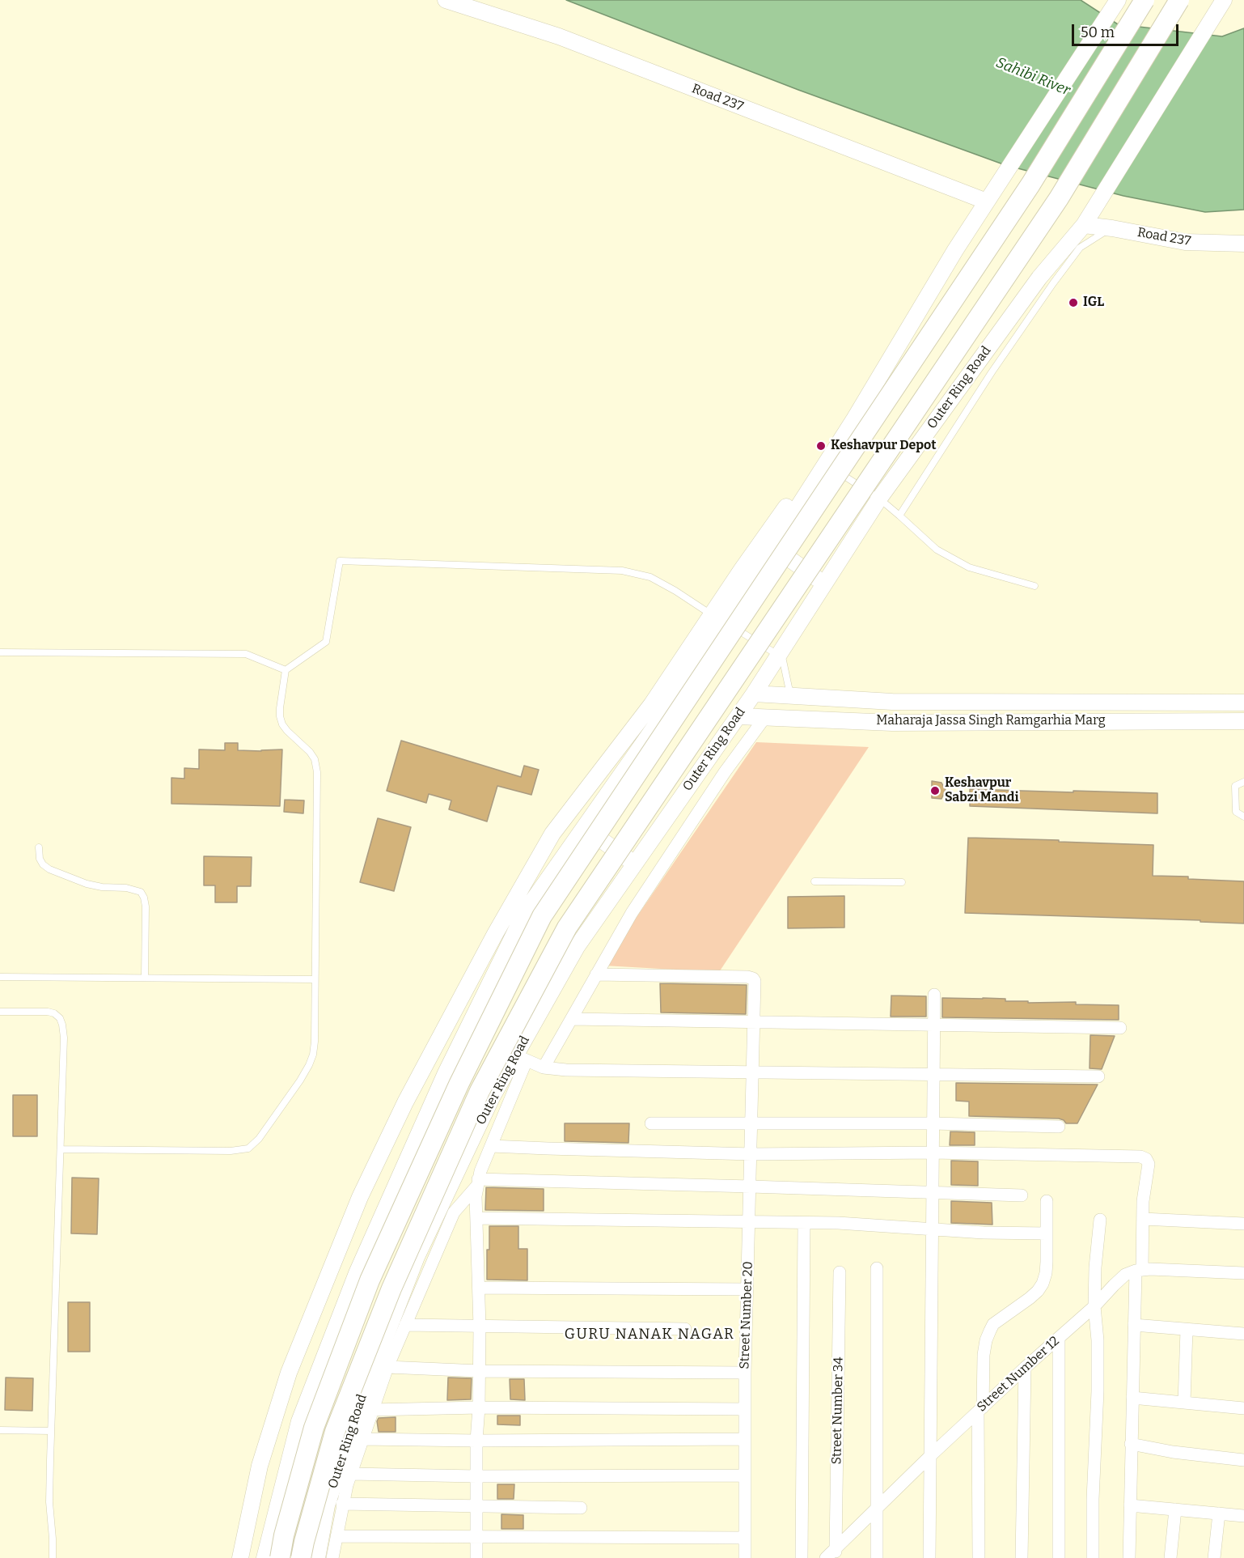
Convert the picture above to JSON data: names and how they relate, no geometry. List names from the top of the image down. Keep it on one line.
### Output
{"streets":{"main road":["Outer Ring Road"],"street":["Road 237","Maharaja Jassa Singh Ramgarhia Marg","Street Number 20","Street Number 12","Street Number 34"]},"crossings":[["Road 237","Outer Ring Road"],["Outer Ring Road","Maharaja Jassa Singh Ramgarhia Marg"],["Street Number 12","Street Number 34"]],"districts":["GURU NANAK NAGAR"],"water":["Sahibi River"],"places":["IGL","Keshavpur Depot","Keshavpur Sabzi Mandi"],"scale_bar":"50 m"}
